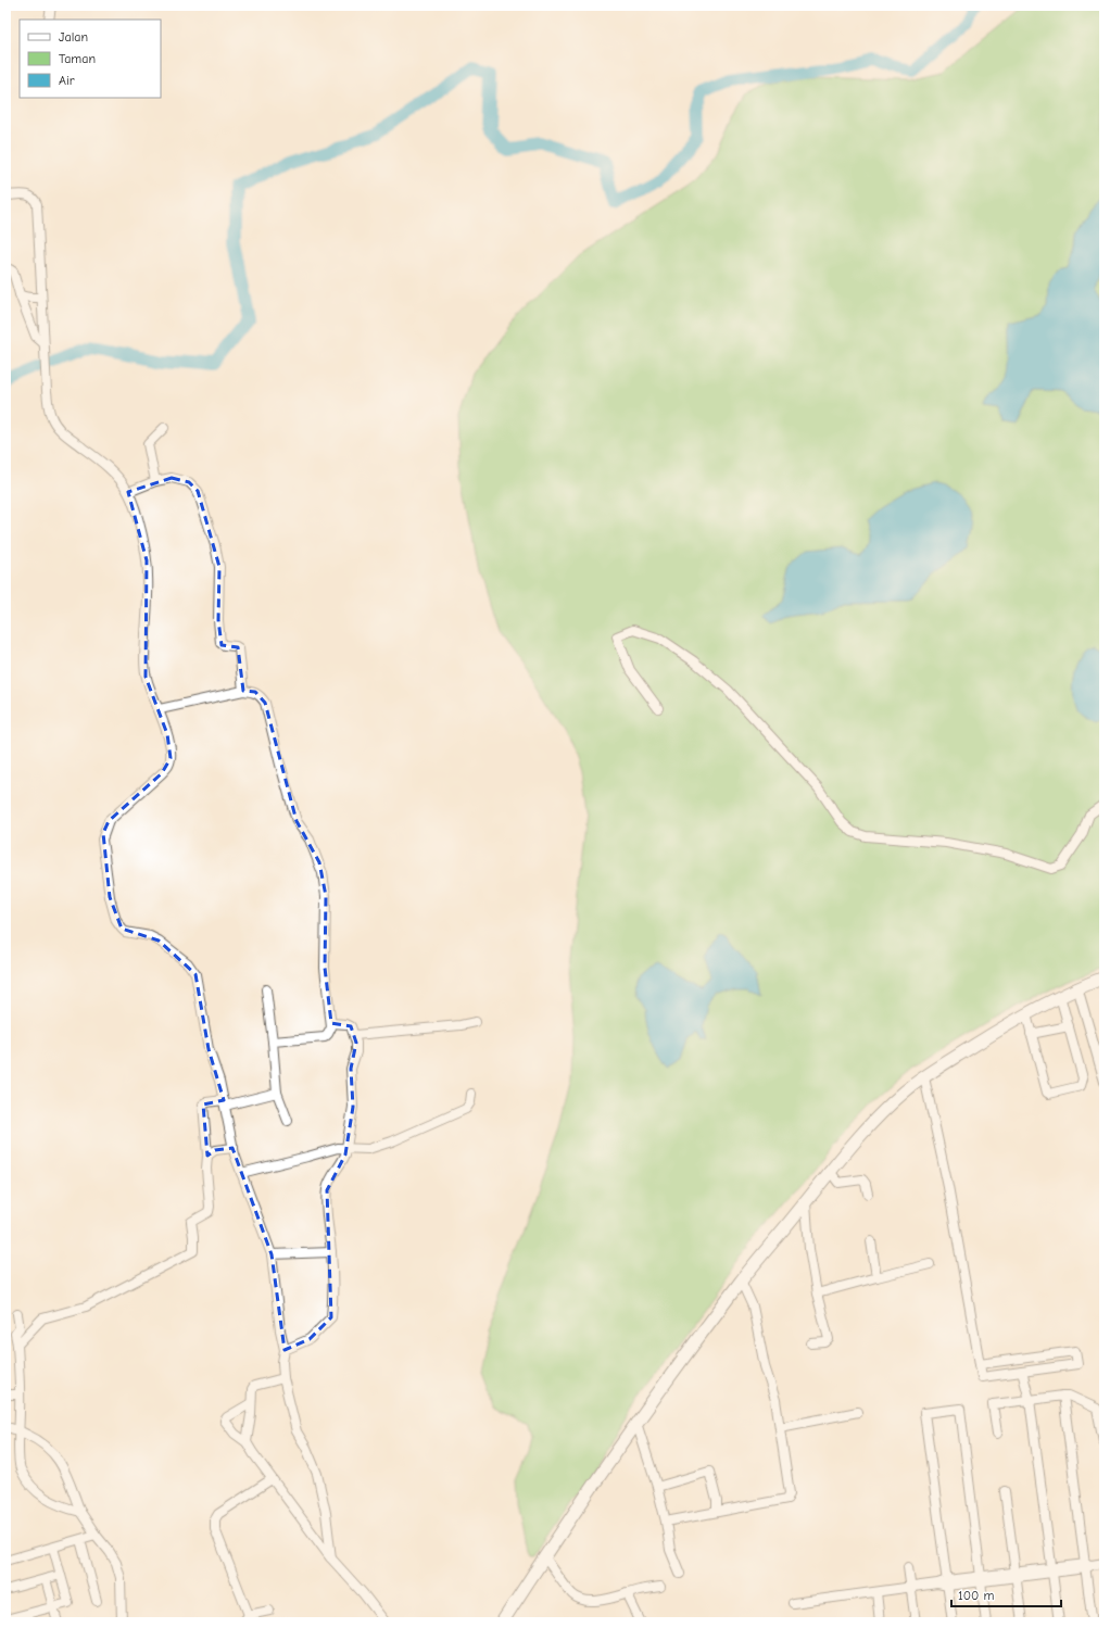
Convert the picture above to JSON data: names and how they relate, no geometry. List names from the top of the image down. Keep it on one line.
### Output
{"legend":["Jalan","Taman","Air"],"scale_bar":"100 m"}
